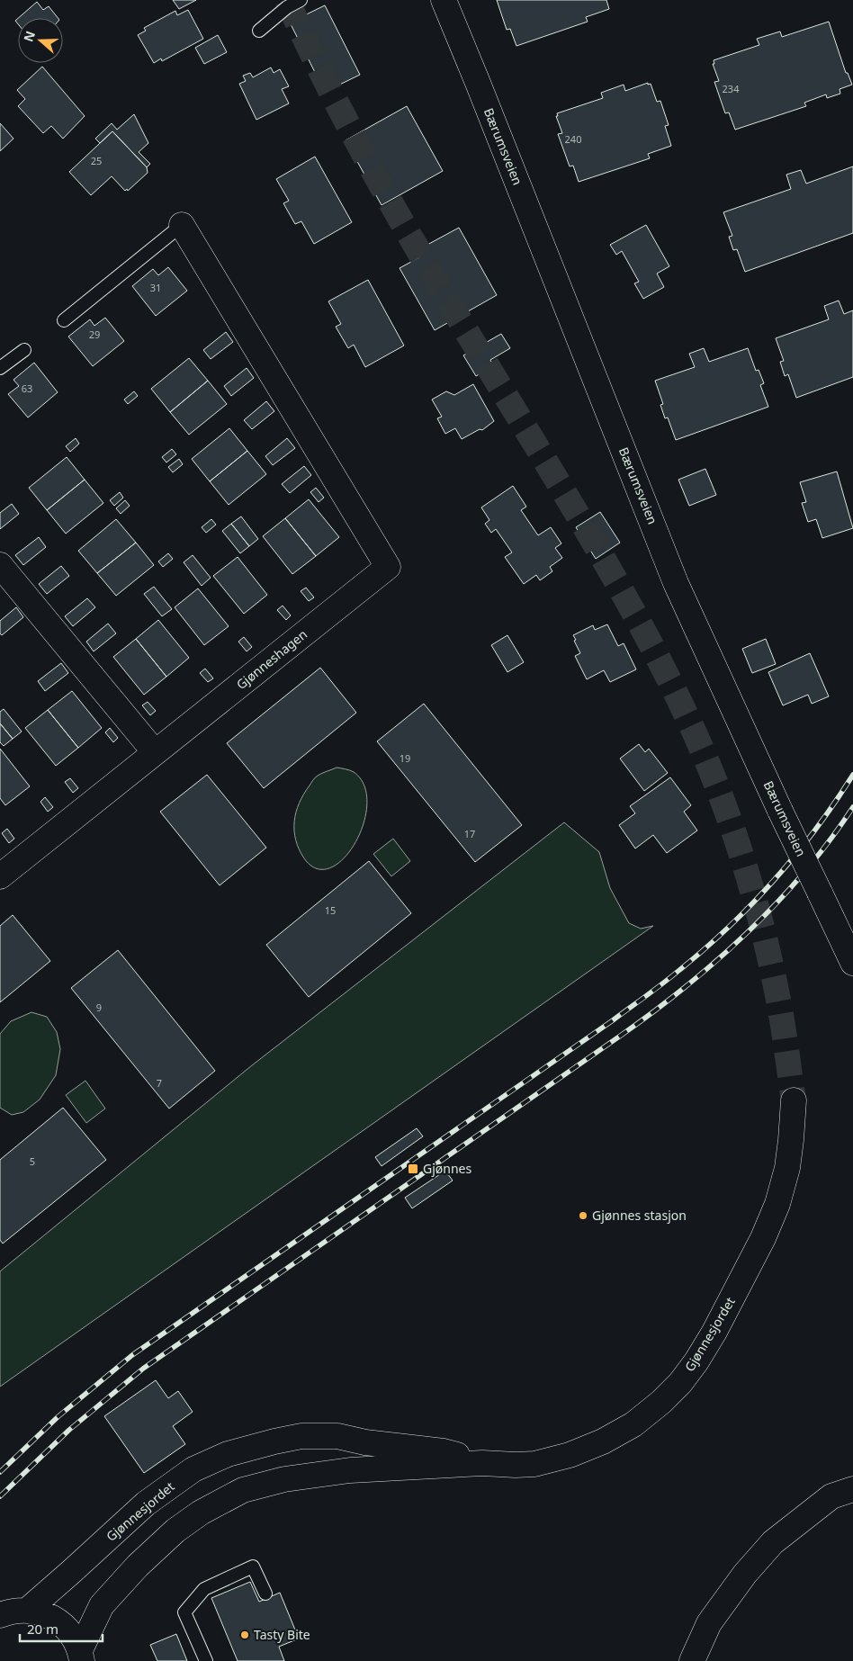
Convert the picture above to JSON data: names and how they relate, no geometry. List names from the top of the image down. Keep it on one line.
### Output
{"streets":{"street":["Bærumsveien","Gjønneshagen","Gjønnesjordet"]},"places":{"transit":["Gjønnes"],"other":["Gjønnes stasjon","Tasty Bite"]},"house_numbers":["234","240","25","31","29","63","19","17","15","9","7","5"],"scale_bar":"20 m","north":"left"}
